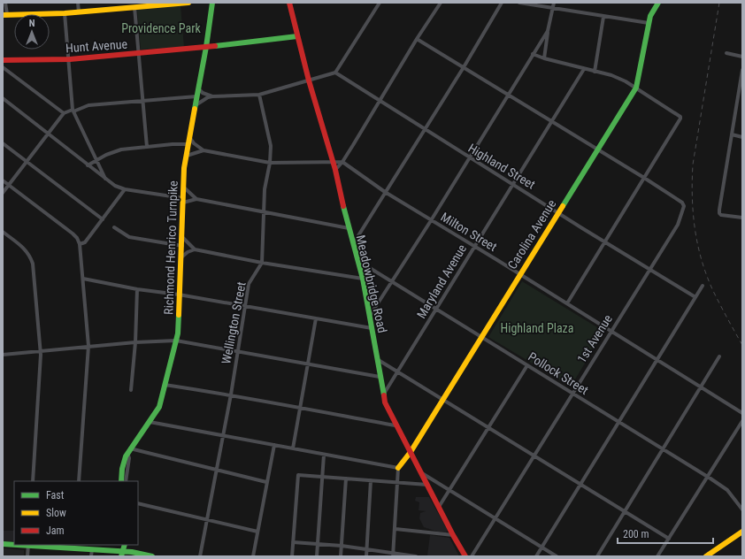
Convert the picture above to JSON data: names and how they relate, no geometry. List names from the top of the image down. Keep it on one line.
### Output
{"streets":{"street":["Hunt Avenue","Highland Street","Milton Street","Carolina Avenue","Richmond Henrico Turnpike","Maryland Avenue","Meadowbridge Road","Wellington Street","1st Avenue","Pollock Street"]},"crossings":[["Hunt Avenue","Richmond Henrico Turnpike"],["Hunt Avenue","Meadowbridge Road"],["Highland Street","Carolina Avenue"],["Highland Street","Maryland Avenue"],["Highland Street","1st Avenue"],["Milton Street","Carolina Avenue"],["Milton Street","Maryland Avenue"],["Milton Street","1st Avenue"],["Carolina Avenue","Meadowbridge Road"],["Carolina Avenue","Pollock Street"],["Maryland Avenue","Meadowbridge Road"],["Maryland Avenue","Pollock Street"],["Meadowbridge Road","Pollock Street"],["1st Avenue","Pollock Street"]],"parks":["Providence Park","Highland Plaza"],"legend":["Fast","Slow","Jam"],"scale_bar":"200 m","north":"top"}
